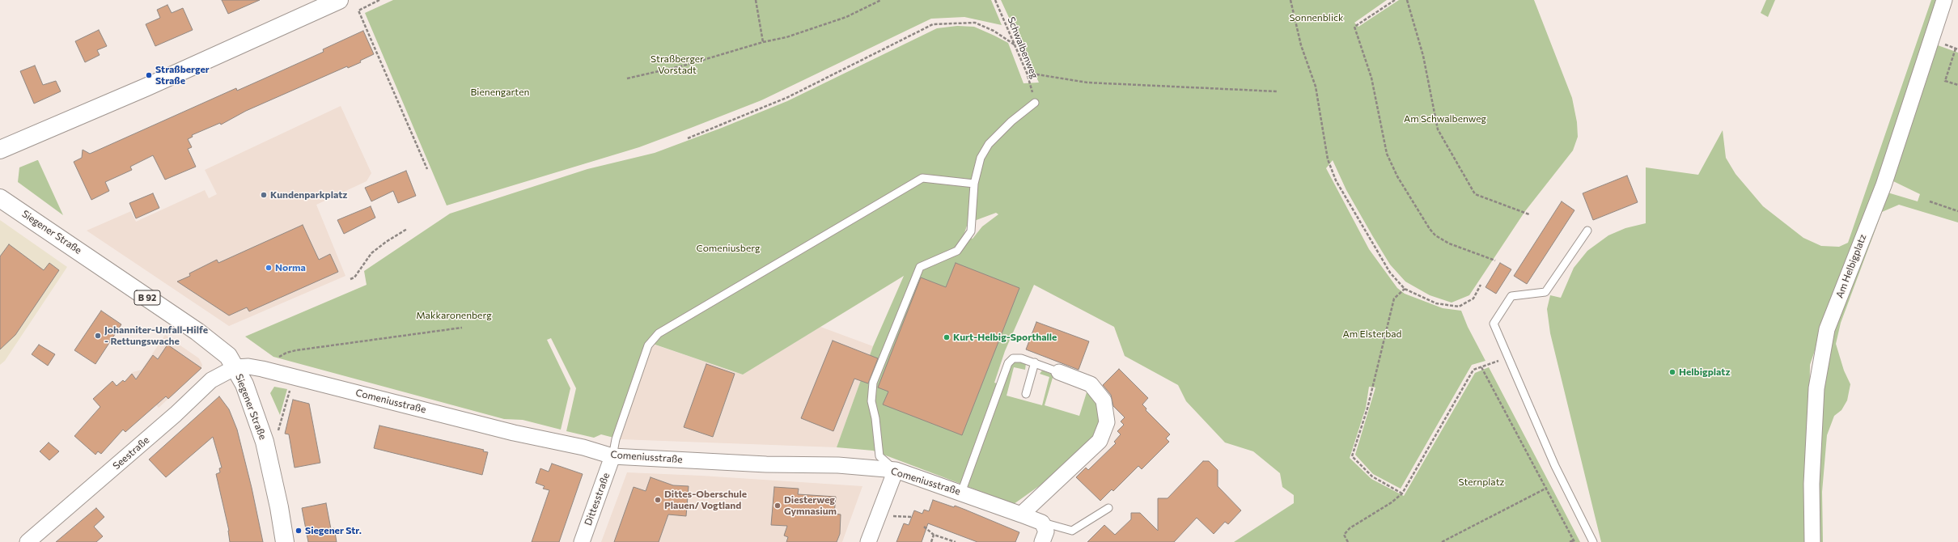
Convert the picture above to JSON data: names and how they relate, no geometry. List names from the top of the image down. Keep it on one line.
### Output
{"streets":{"main road":["Siegener Straße","B 92"],"street":["Am Helbigplatz","Comeniusstraße","Seestraße","Dittesstraße"],"path":["Schwalbenweg"]},"crossings":[["Siegener Straße","Comeniusstraße"],["Siegener Straße","Seestraße"],["Comeniusstraße","Seestraße"],["Comeniusstraße","Dittesstraße"]],"parks":["Sonnenblick","Straßberger Vorstadt","Bienengarten","Am Schwalbenweg","Comeniusberg","Makkaronenberg","Am Elsterbad","Sternplatz"],"places":["Straßberger Straße","Kundenparkplatz","Norma","Johanniter-Unfall-Hilfe - Rettungswache","Kurt-Helbig-Sporthalle","Helbigplatz","Dittes-Oberschule Plauen/ Vogtland","Diesterweg Gymnasium","Siegener Str."]}
